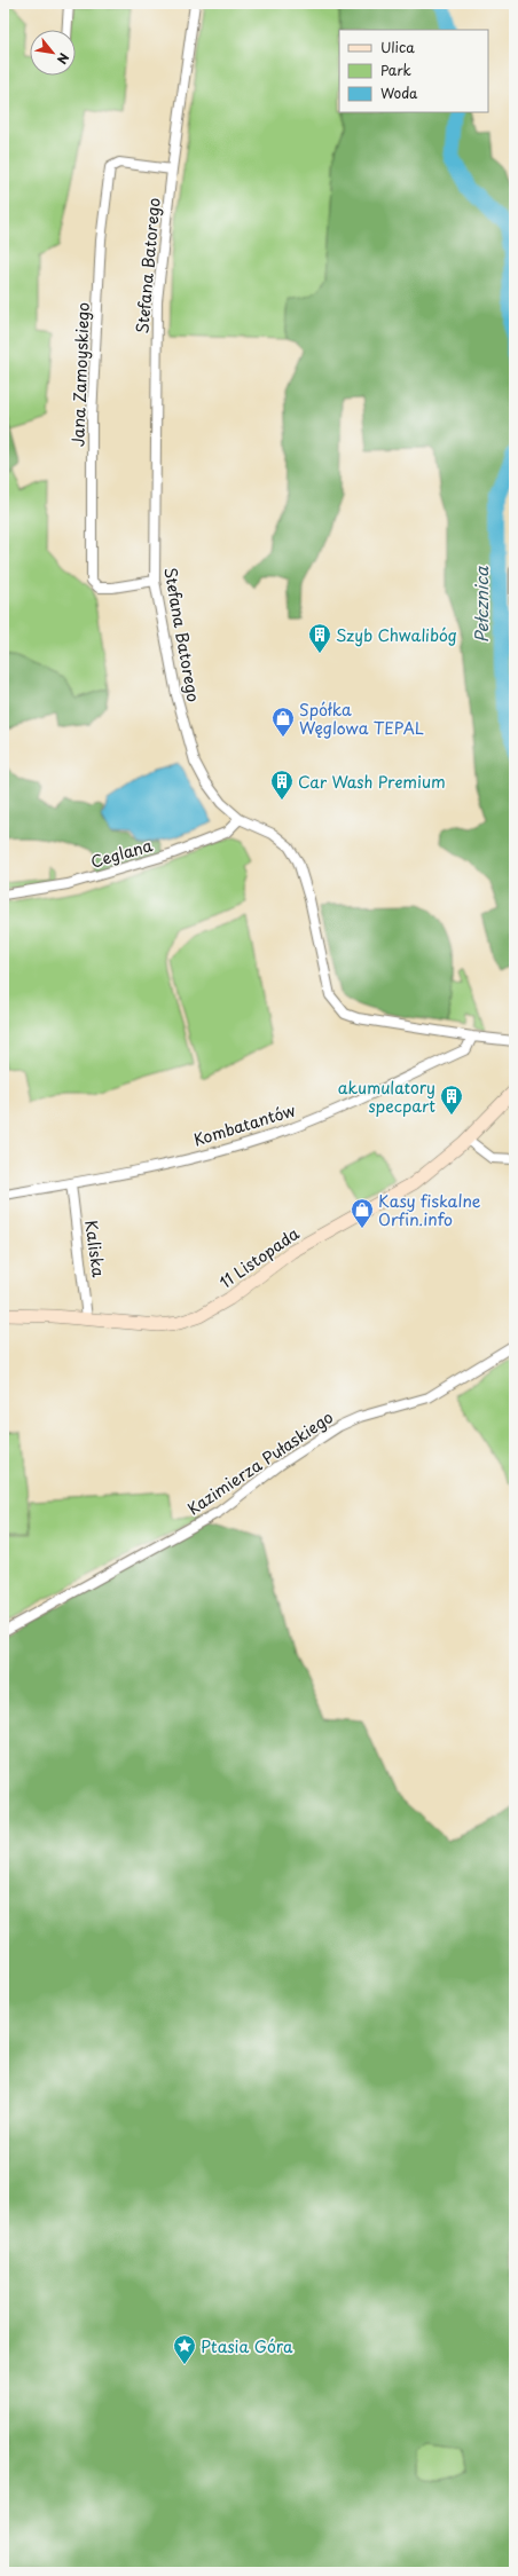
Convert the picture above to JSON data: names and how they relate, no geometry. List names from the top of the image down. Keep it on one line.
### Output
{"streets":{"main road":["11 Listopada"],"street":["Stefana Batorego","Jana Zamoyskiego","Ceglana","Kombatantów","Kaliska","Kazimierza Pułaskiego"]},"crossings":[["Stefana Batorego","Jana Zamoyskiego"],["Stefana Batorego","Ceglana"],["Stefana Batorego","Kombatantów"],["Kombatantów","Kaliska"],["Kaliska","11 Listopada"]],"water":["Pełcznica"],"places":{"building":["Szyb Chwalibóg","Car Wash Premium","akumulatory specpart"],"shop":["Spółka Węglowa TEPAL","Kasy fiskalne Orfin.info"],"place":["Ptasia Góra"]},"legend":["Ulica","Park","Woda"],"north":"bottom right"}
